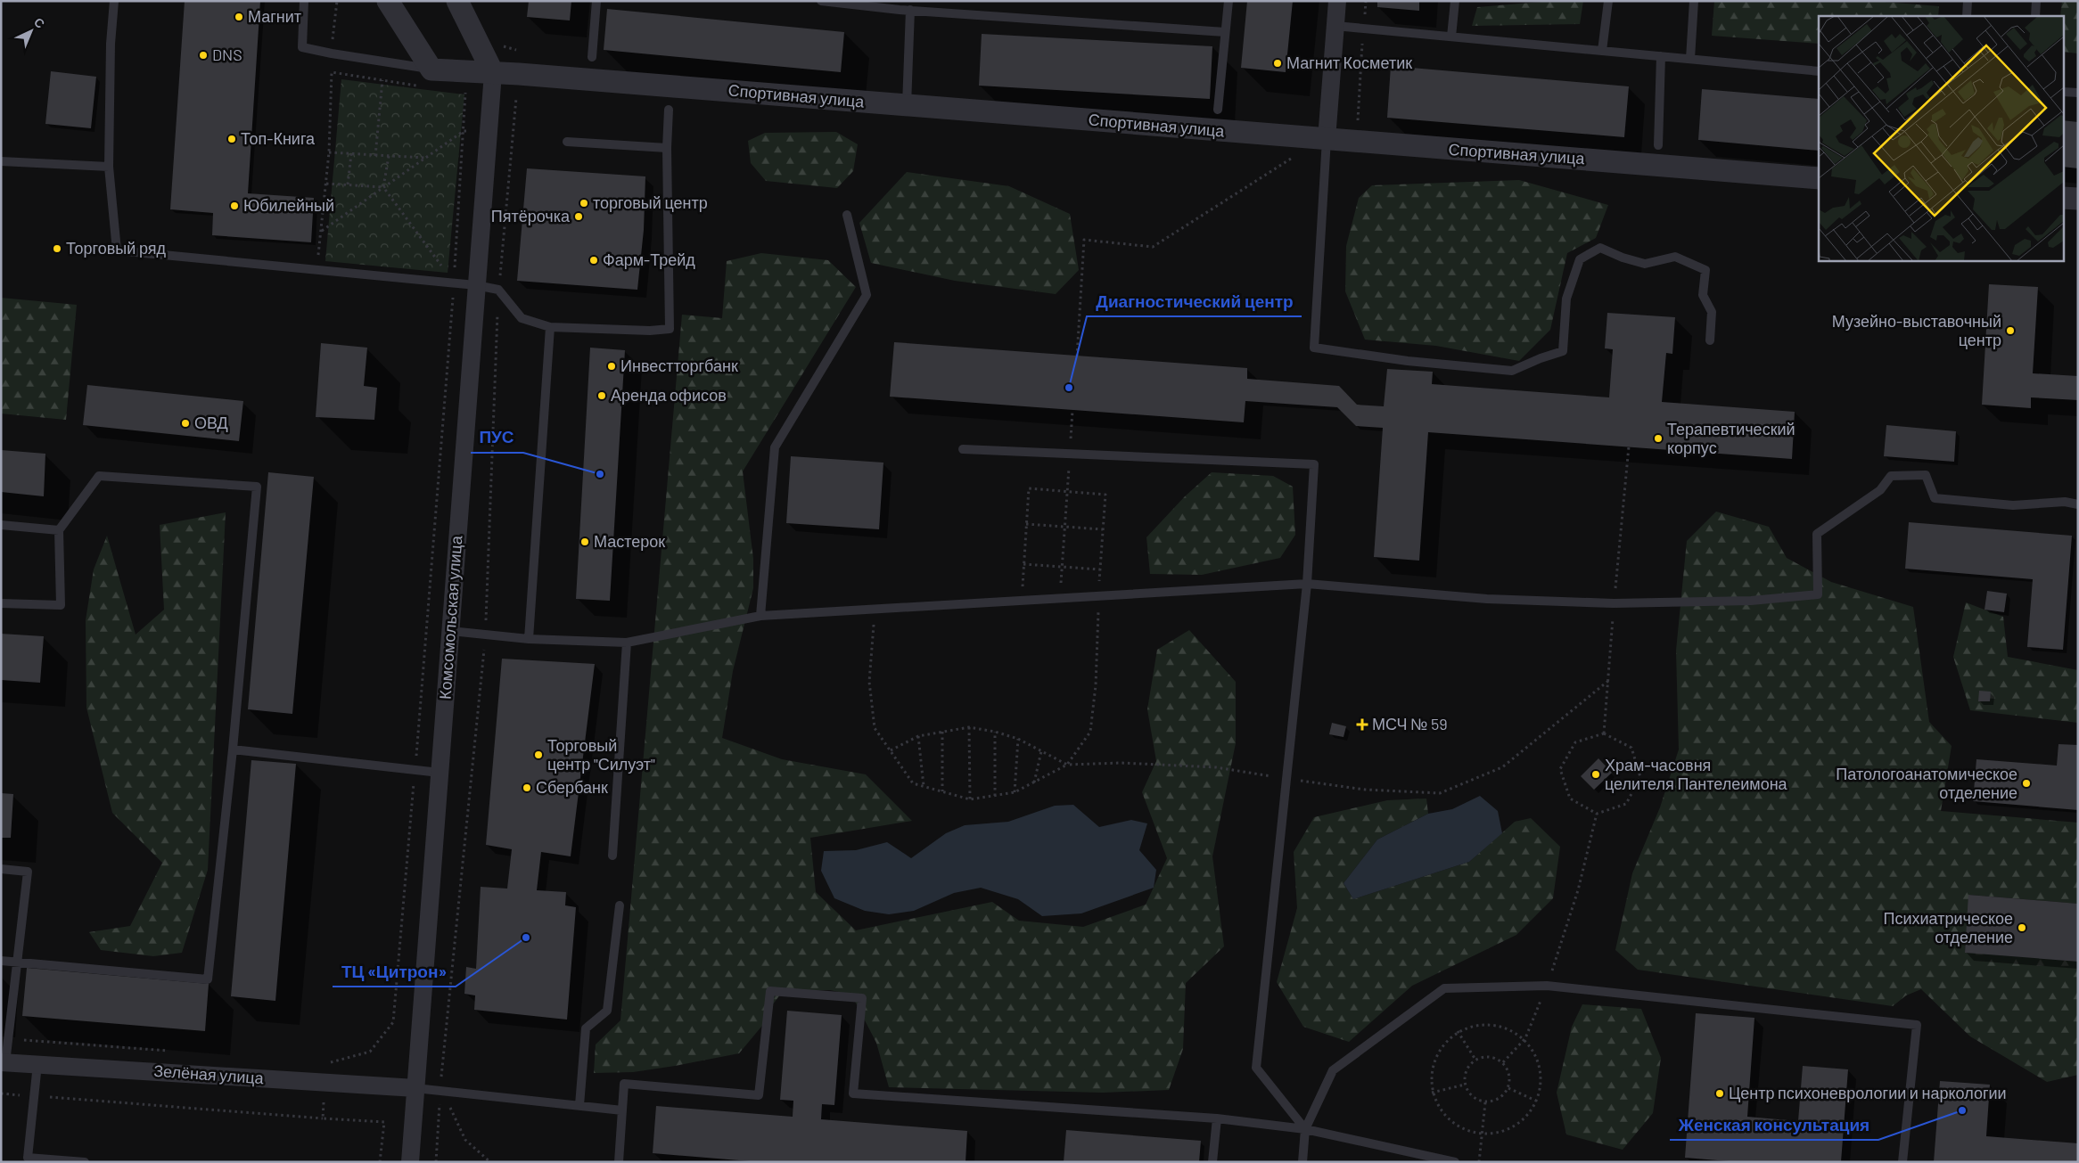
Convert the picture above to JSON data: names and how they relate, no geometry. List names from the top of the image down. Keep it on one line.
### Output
{"streets":{"street":["Спортивная улица","Комсомольская улица","Зелёная улица"]},"crossings":[["Спортивная улица","Комсомольская улица"],["Комсомольская улица","Зелёная улица"]],"places":{"other":["Магнит","DNS","Магнит Косметик","Топ-Книга","торговый центр","Юбилейный","Пятёрочка","Торговый ряд","Фарм-Трейд","Музейно-выставочный центр","Инвестторгбанк","Диагностический центр","Аренда офисов","ОВД","Терапевтический корпус","ПУС","Мастерок","Торговый центр \"Силуэт\"","Храм-часовня целителя Пантелеимона","Патологоанатомическое отделение","Сбербанк","Психиатрическое отделение","ТЦ «Цитрон»","Центр психоневрологии и наркологии","Женская консультация"],"health":["МСЧ № 59"]},"north":"top right"}
